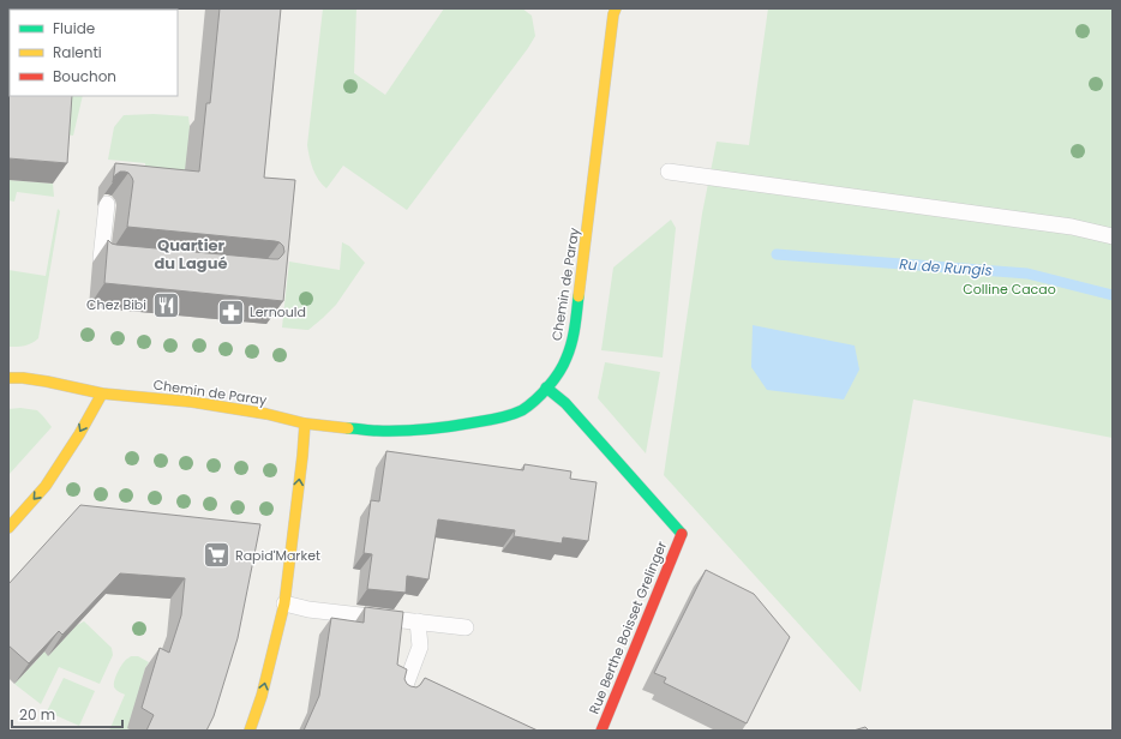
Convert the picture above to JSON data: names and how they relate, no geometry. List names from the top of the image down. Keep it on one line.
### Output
{"streets":{"street":["Chemin de Paray","Rue Berthe Boisset Grelinger"]},"crossings":[["Chemin de Paray","Rue Berthe Boisset Grelinger"]],"districts":["Quartier du Lagué"],"water":["Ru de Rungis"],"parks":["Colline Cacao"],"places":{"restaurant":["Chez Bibi"],"pharmacy":["Lernould"],"supermarket":["Rapid'Market"]},"legend":["Fluide","Ralenti","Bouchon"],"scale_bar":"20 m"}
